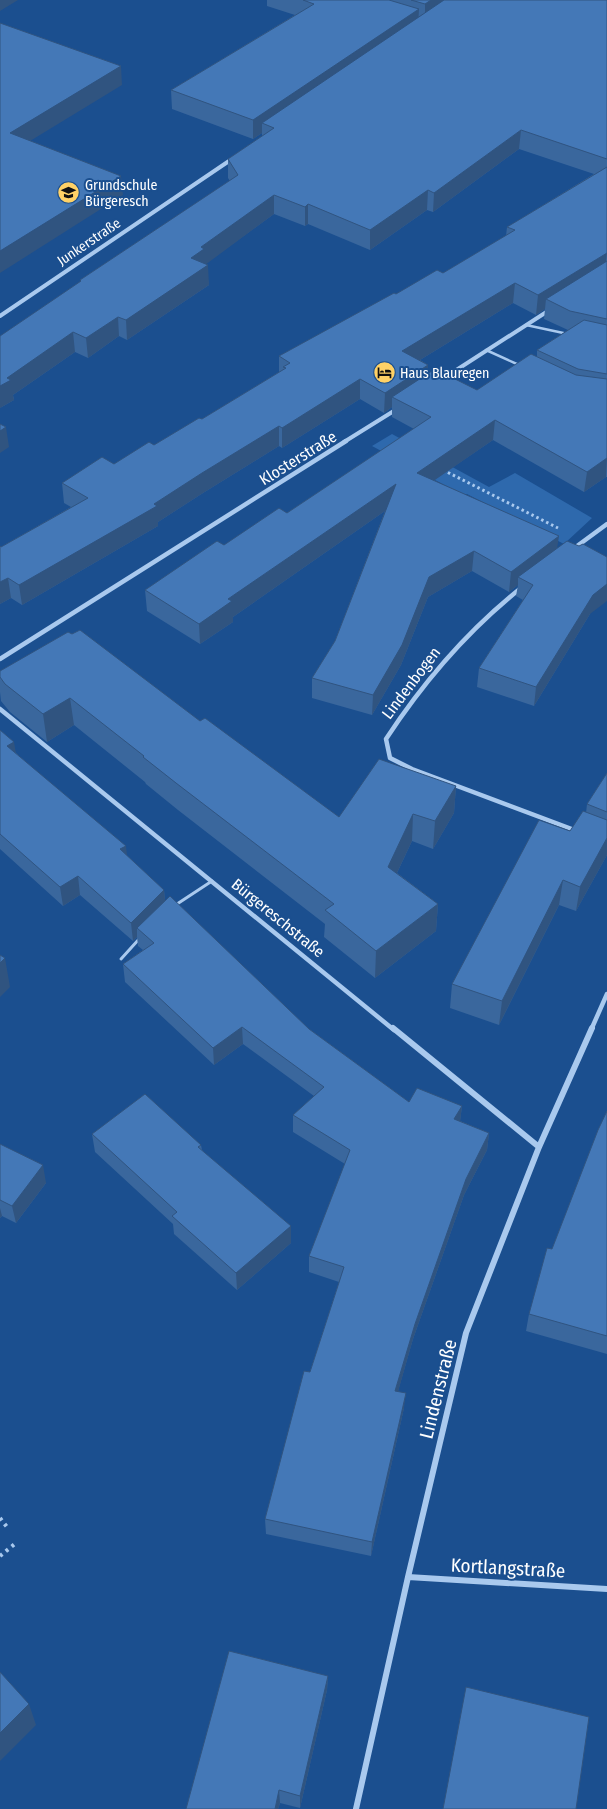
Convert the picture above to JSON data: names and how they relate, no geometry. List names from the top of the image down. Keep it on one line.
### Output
{"streets":{"street":["Junkerstraße","Klosterstraße","Lindenbogen","Bürgereschstraße","Lindenstraße","Kortlangstraße"]},"crossings":[["Bürgereschstraße","Lindenstraße"],["Lindenstraße","Kortlangstraße"]],"places":{"school or university":["Grundschule Bürgeresch"],"hotel":["Haus Blauregen"]}}
